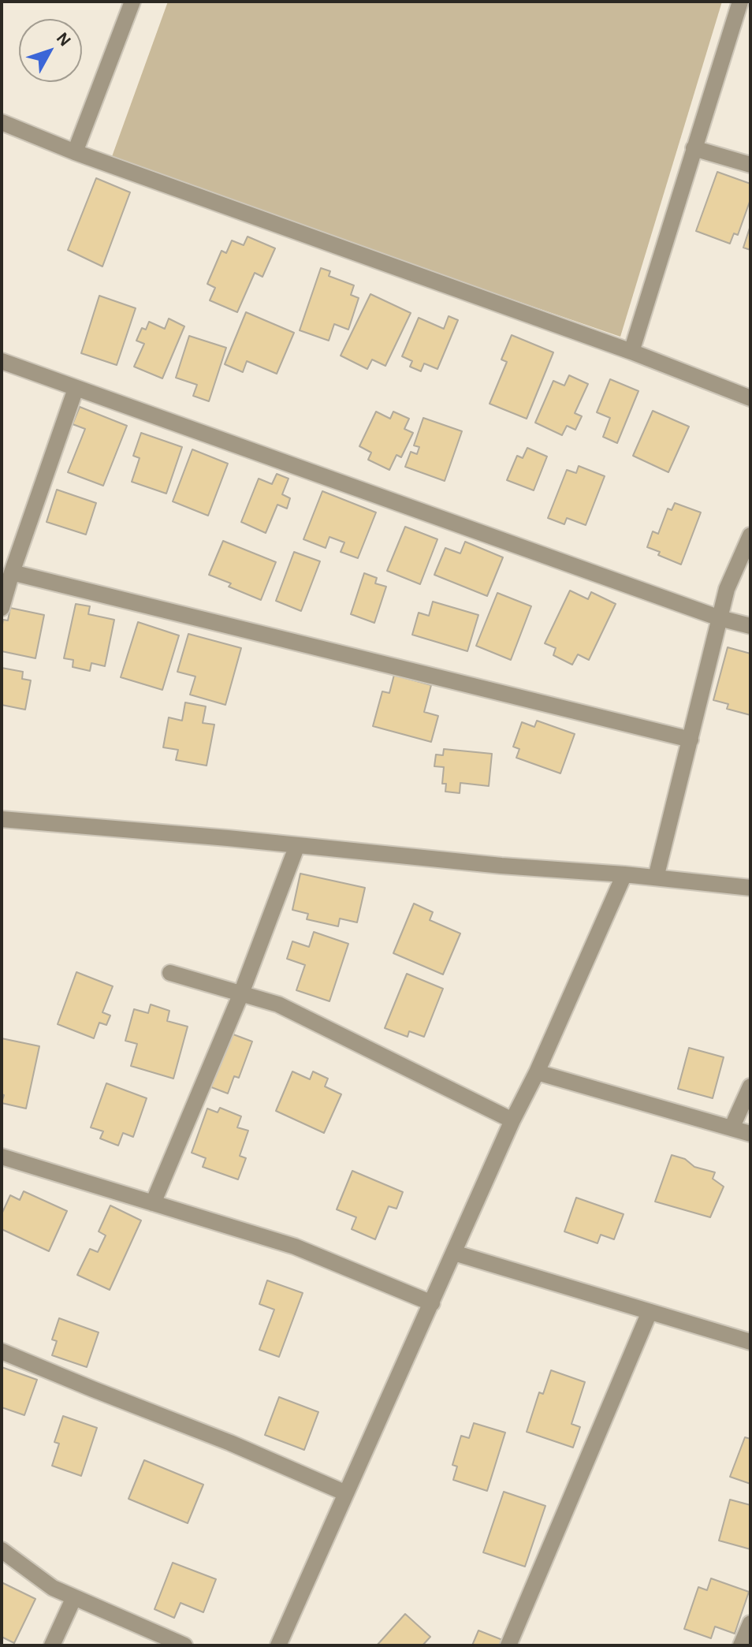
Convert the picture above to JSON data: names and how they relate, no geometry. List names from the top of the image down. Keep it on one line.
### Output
{"north":"top right"}
